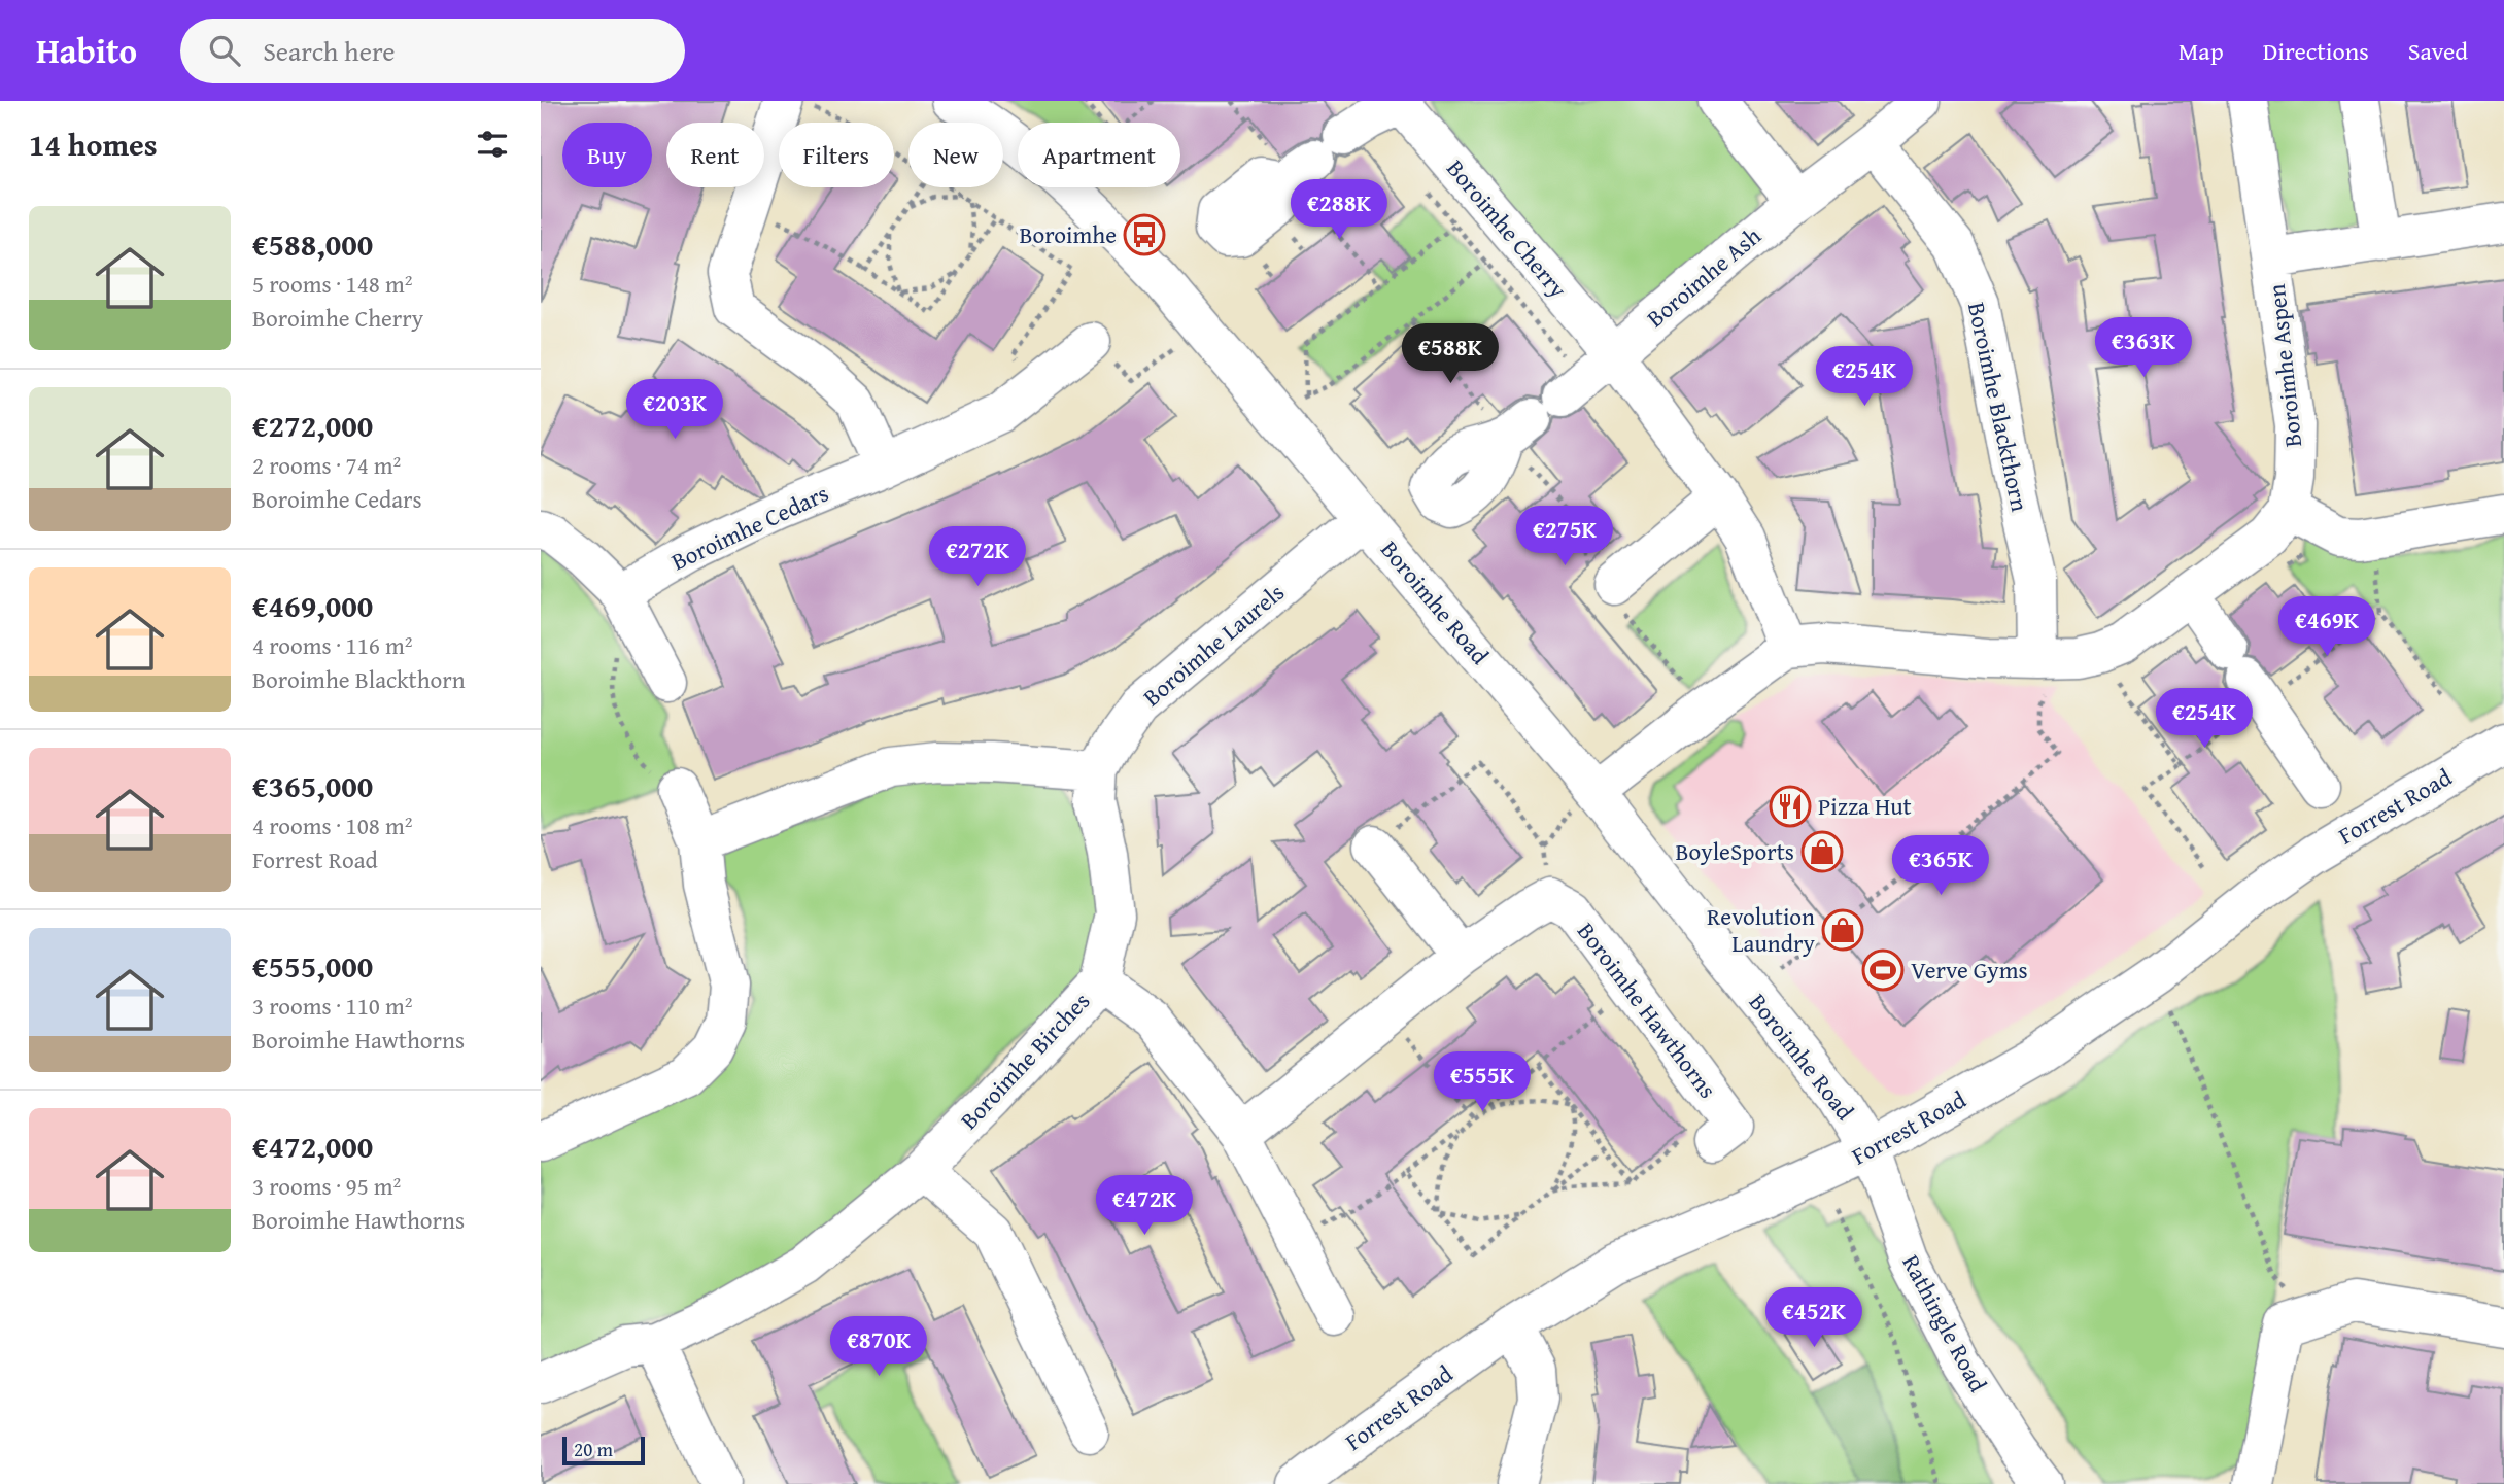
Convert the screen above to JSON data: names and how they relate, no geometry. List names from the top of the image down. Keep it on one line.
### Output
{"streets":{"street":["Boroimhe Cherry","Boroimhe Ash","Boroimhe Aspen","Boroimhe Blackthorn","Boroimhe Cedars","Boroimhe Road","Boroimhe Laurels","Forrest Road","Boroimhe Hawthorns","Boroimhe Birches","Rathingle Road"]},"crossings":[["Boroimhe Cherry","Boroimhe Ash"],["Boroimhe Ash","Boroimhe Blackthorn"],["Boroimhe Road","Boroimhe Laurels"],["Boroimhe Road","Forrest Road"],["Boroimhe Road","Rathingle Road"],["Boroimhe Laurels","Boroimhe Birches"],["Forrest Road","Rathingle Road"]],"places":{"bus stop":["Boroimhe"],"restaurant":["Pizza Hut"],"shop":["BoyleSports","Revolution Laundry"],"sports":["Verve Gyms"]},"scale_bar":"20 m","page":{"header":"Habito","search":"Search here","nav":["Map","Directions","Saved"],"heading":"14 homes","chip":["Buy","Rent","Filters","New","Apartment"],"price":["€288K","€363K","€588K","€254K","€203K","€275K","€272K","€469K","€254K","€365K","€555K","€472K","€452K","€870K"],"list":[{"name":"€588,000","note":"5 rooms · 148 m² · Boroimhe Cherry"},{"name":"€272,000","note":"2 rooms · 74 m² · Boroimhe Cedars"},{"name":"€469,000","note":"4 rooms · 116 m² · Boroimhe Blackthorn"},{"name":"€365,000","note":"4 rooms · 108 m² · Forrest Road"},{"name":"€555,000","note":"3 rooms · 110 m² · Boroimhe Hawthorns"},{"name":"€472,000","note":"3 rooms · 95 m² · Boroimhe Hawthorns"}],"scale":"20 m"}}
